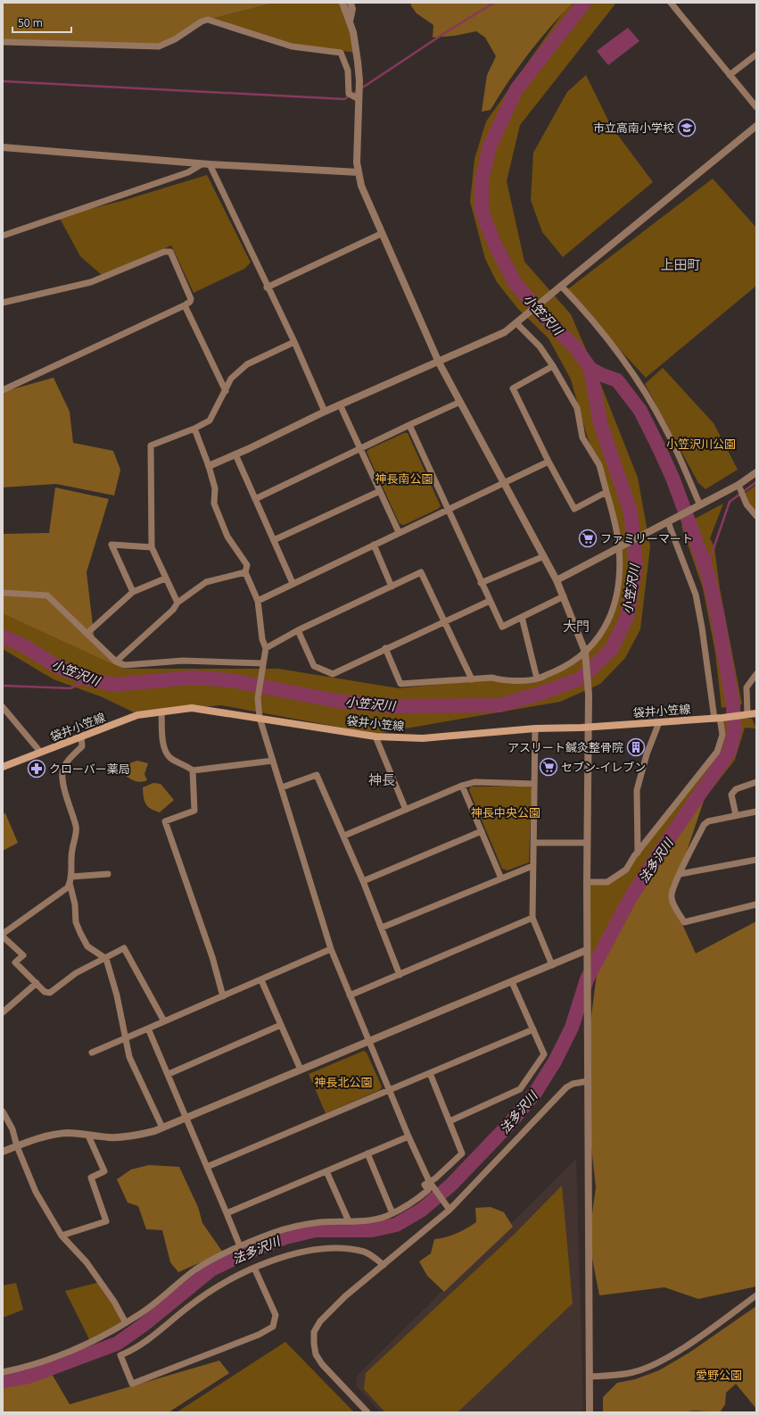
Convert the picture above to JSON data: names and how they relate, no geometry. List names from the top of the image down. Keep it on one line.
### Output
{"streets":{"main road":["袋井小笠線"]},"districts":["上田町","大門","神長"],"water":["小笠沢川","法多沢川"],"parks":["小笠沢川公園","神長南公園","神長中央公園","神長北公園","愛野公園"],"places":{"school or university":["市立高南小学校"],"supermarket":["ファミリーマート","セブン-イレブン"],"building":["アスリート鍼灸整骨院"],"pharmacy":["クローバー薬局"]},"scale_bar":"50 m"}
